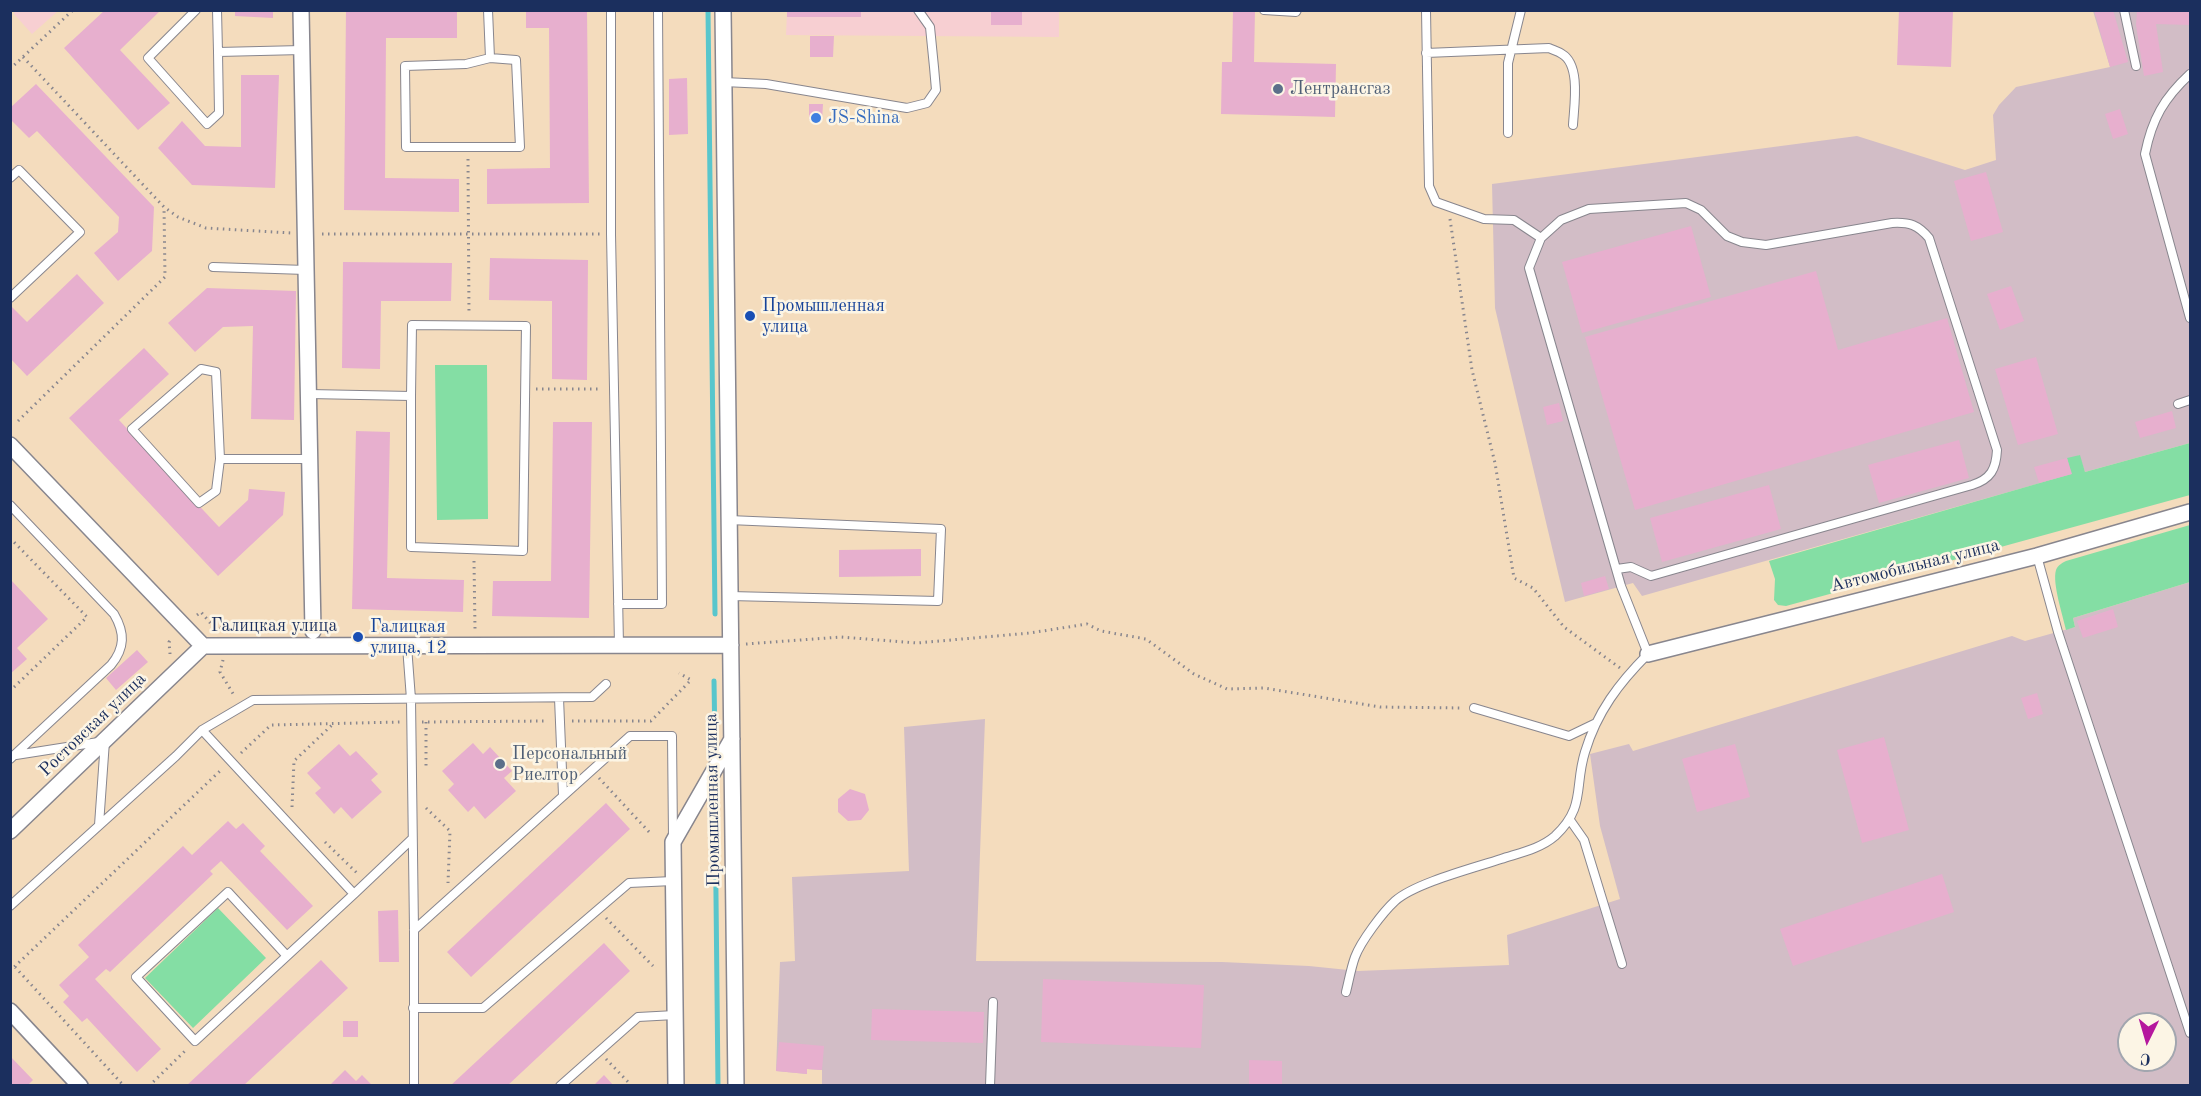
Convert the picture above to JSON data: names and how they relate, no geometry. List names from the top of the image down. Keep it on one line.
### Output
{"streets":{"street":["Автомобильная улица","Галицкая улица","Ростовская улица","Промышленная улица"]},"crossings":[["Галицкая улица","Ростовская улица"],["Галицкая улица","Промышленная улица"]],"places":["Лентрансгаз","JS-Shina","Промышленная улица","Галицкая улица, 12","Персональный Риелтор"],"north":"bottom"}
